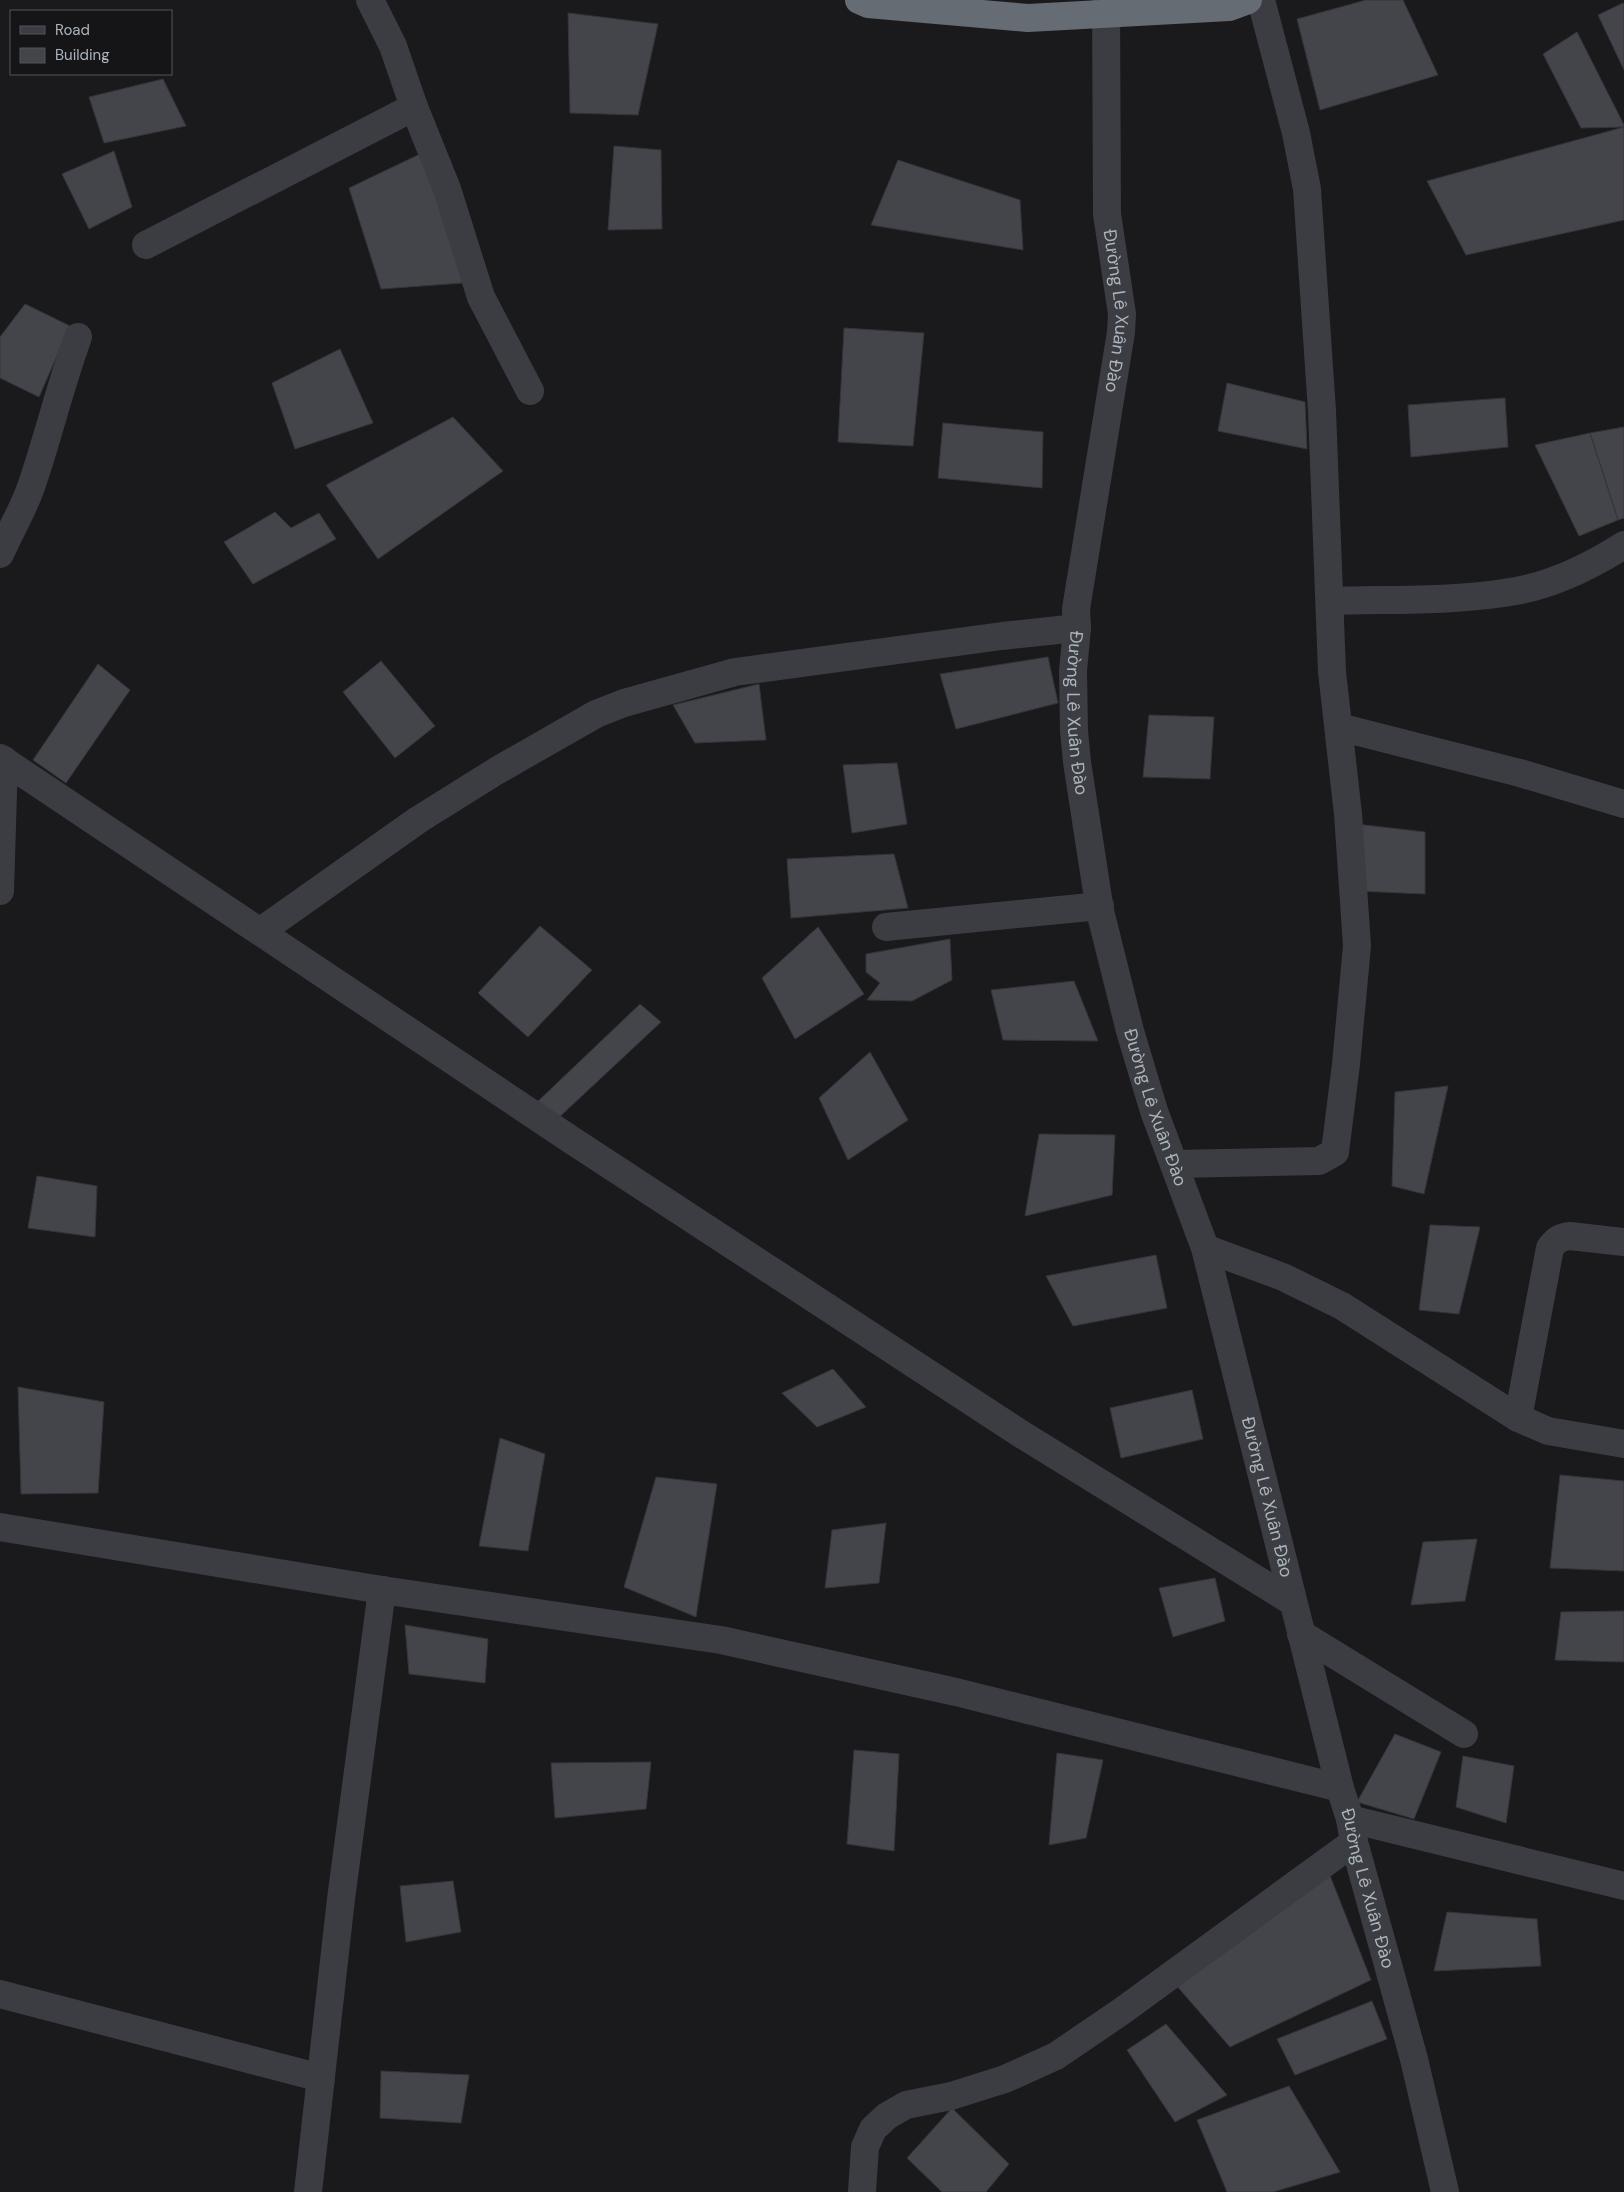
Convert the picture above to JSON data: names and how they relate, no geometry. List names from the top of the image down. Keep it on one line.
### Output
{"streets":{"street":["Đường Lê Xuân Đào"]},"legend":["Road","Building"]}
